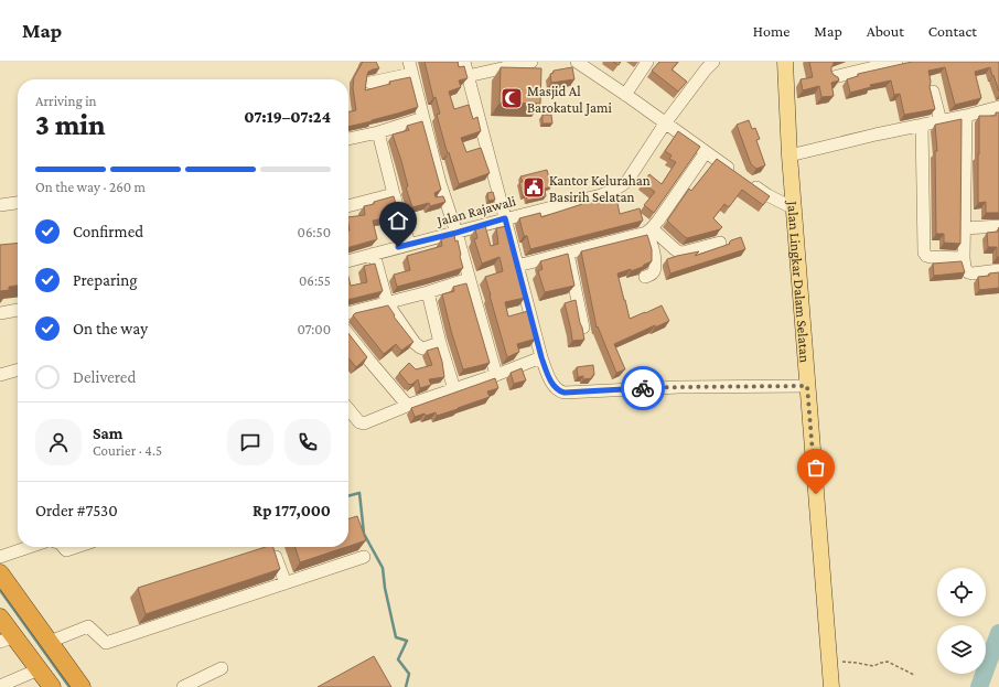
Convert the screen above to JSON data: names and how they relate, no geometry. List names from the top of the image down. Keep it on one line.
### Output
{"streets":{"main road":["Jalan Lingkar Dalam Selatan"],"street":["Jalan Rajawali"]},"places":{"mosque":["Masjid Al Barokatul Jami"],"public building":["Kantor Kelurahan Basirih Selatan"]},"page":{"header":"Map","nav":["Home","Map","About","Contact"],"heading":["3 min","Arriving in","07:19–07:24"],"panel":["Sam","Courier · 4.5","Order #7530","Rp 177,000"],"bar":"On the way · 260 m","list":[["Confirmed","06:50"],["Preparing","06:55"],["On the way","07:00"],"Delivered"]}}
